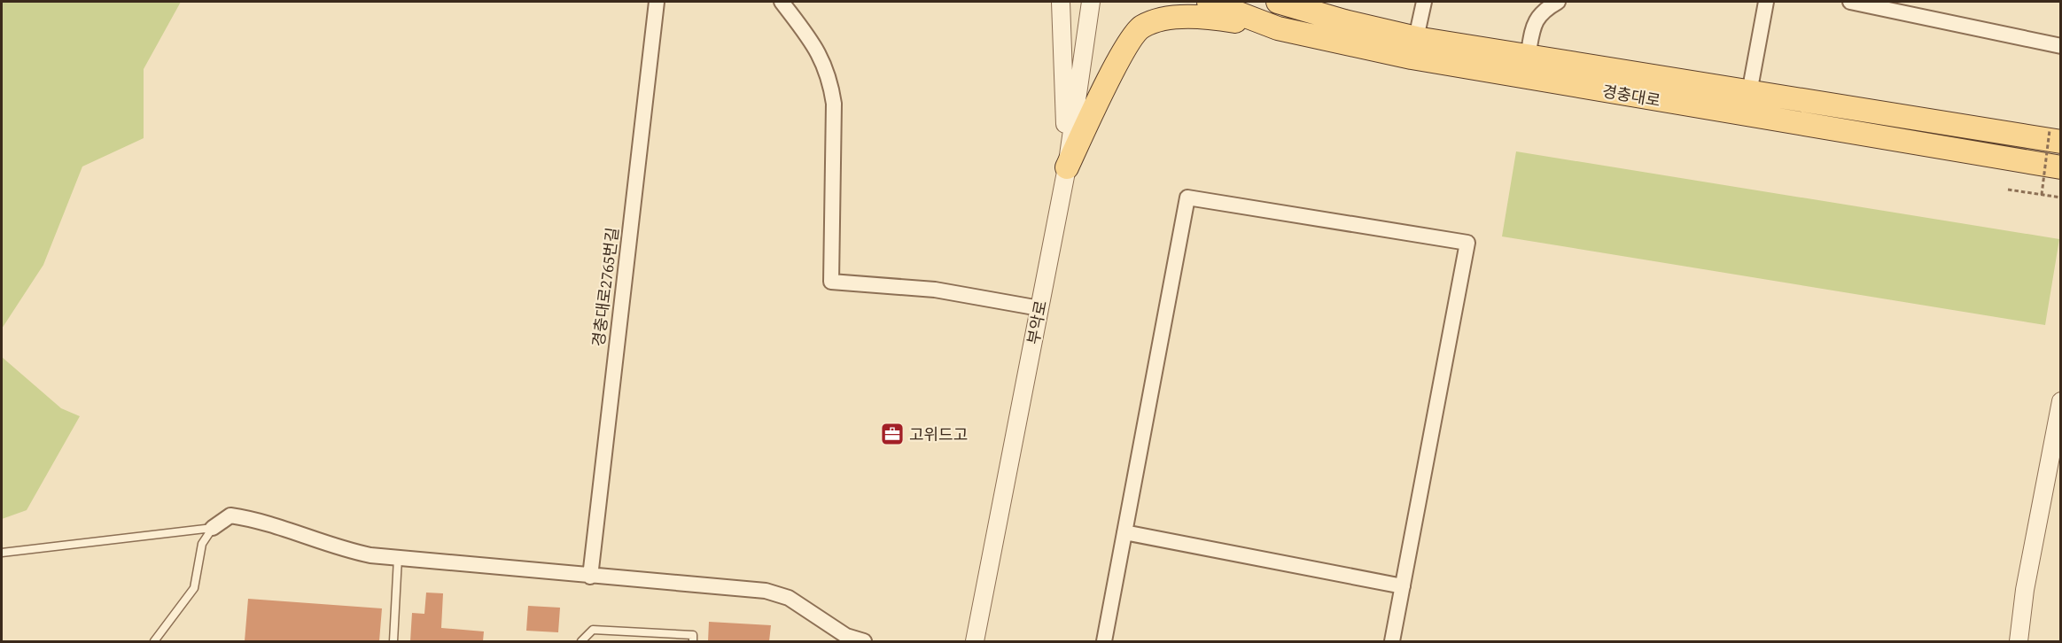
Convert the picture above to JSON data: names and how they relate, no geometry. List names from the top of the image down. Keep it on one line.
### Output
{"streets":{"main road":["경충대로"],"street":["경충대로2765번길","부악로"]},"places":{"office":["고위드고"]}}
